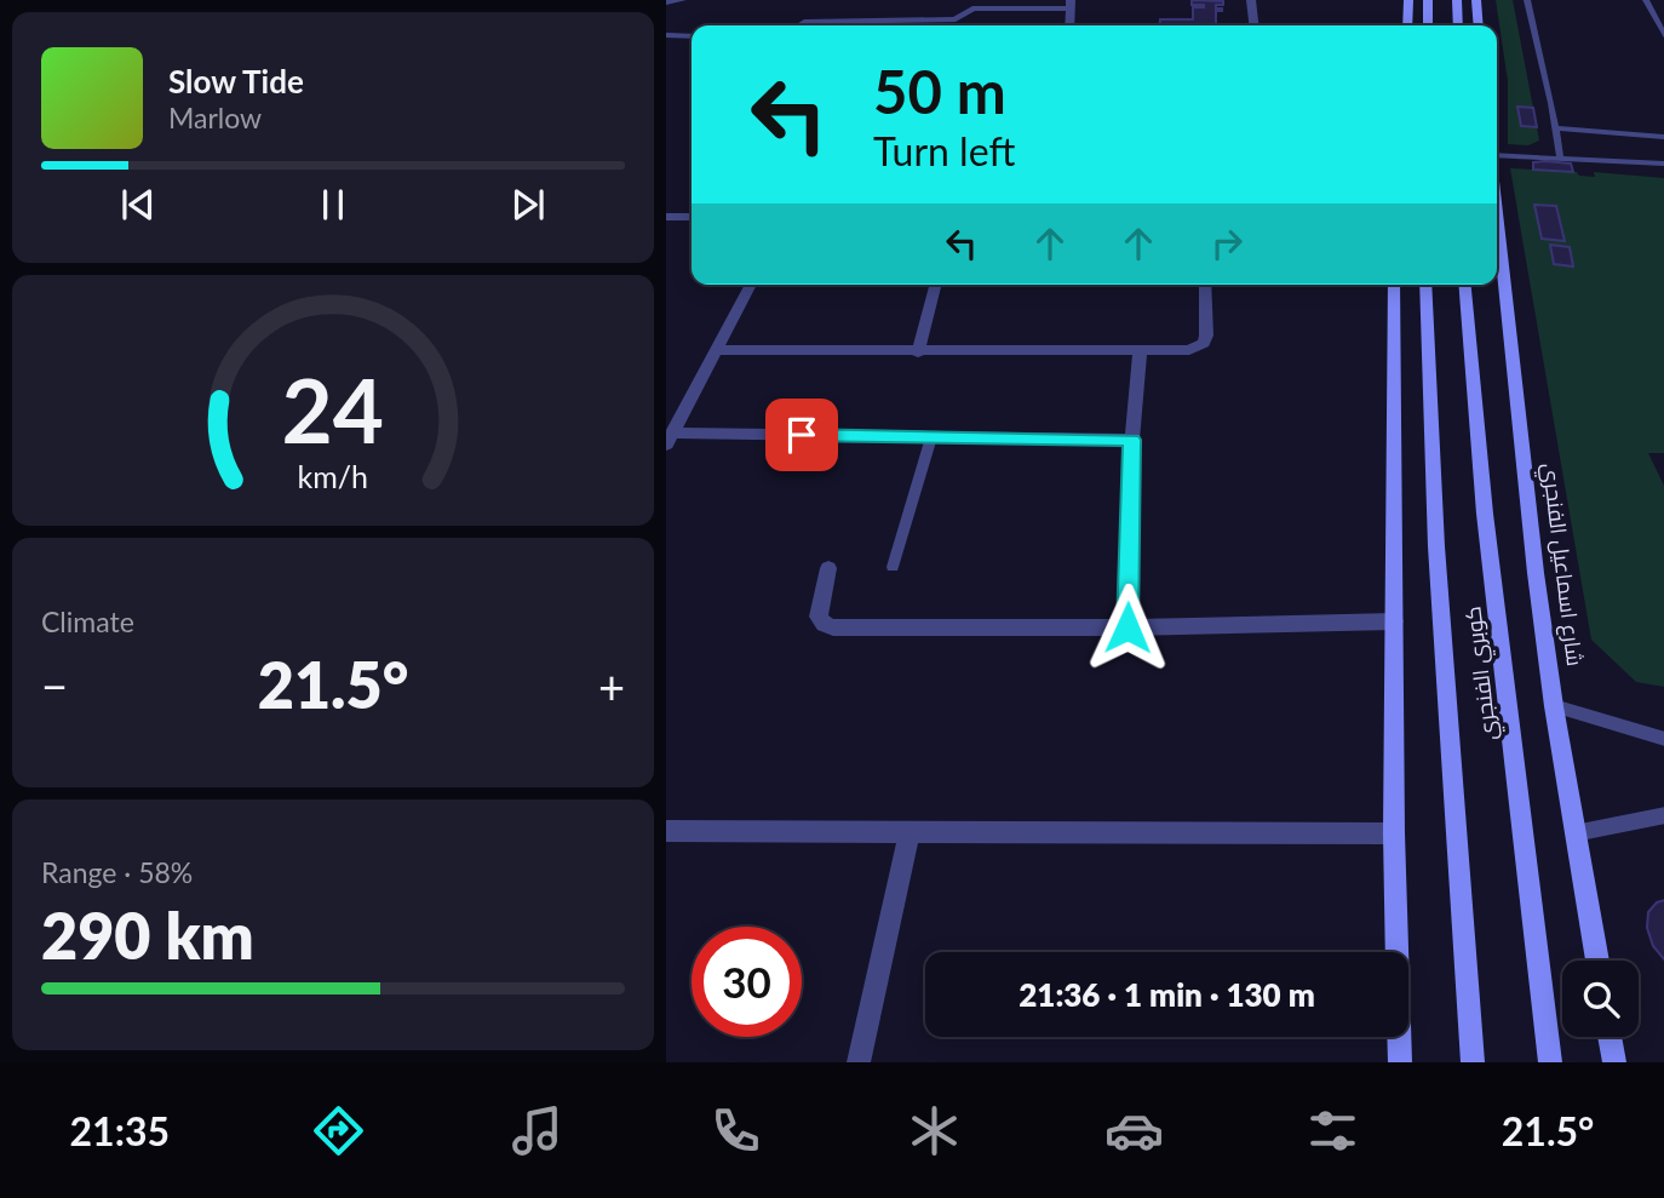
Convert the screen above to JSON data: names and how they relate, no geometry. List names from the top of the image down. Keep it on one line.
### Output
{"streets":{"main road":["شارع اسماعيل الفنجري","كوبري الفنجري"]},"page":{"turn":["50 m","Turn left"],"song":["Slow Tide","Marlow"],"tile":["Climate",["Range · 58%","290 km"]],"heat":["−","21.5°","+"],"limit":"30","trip":"21:36 · 1 min · 130 m","tabs":["21:35","21.5°"],"gauge":["24","km/h"]}}
